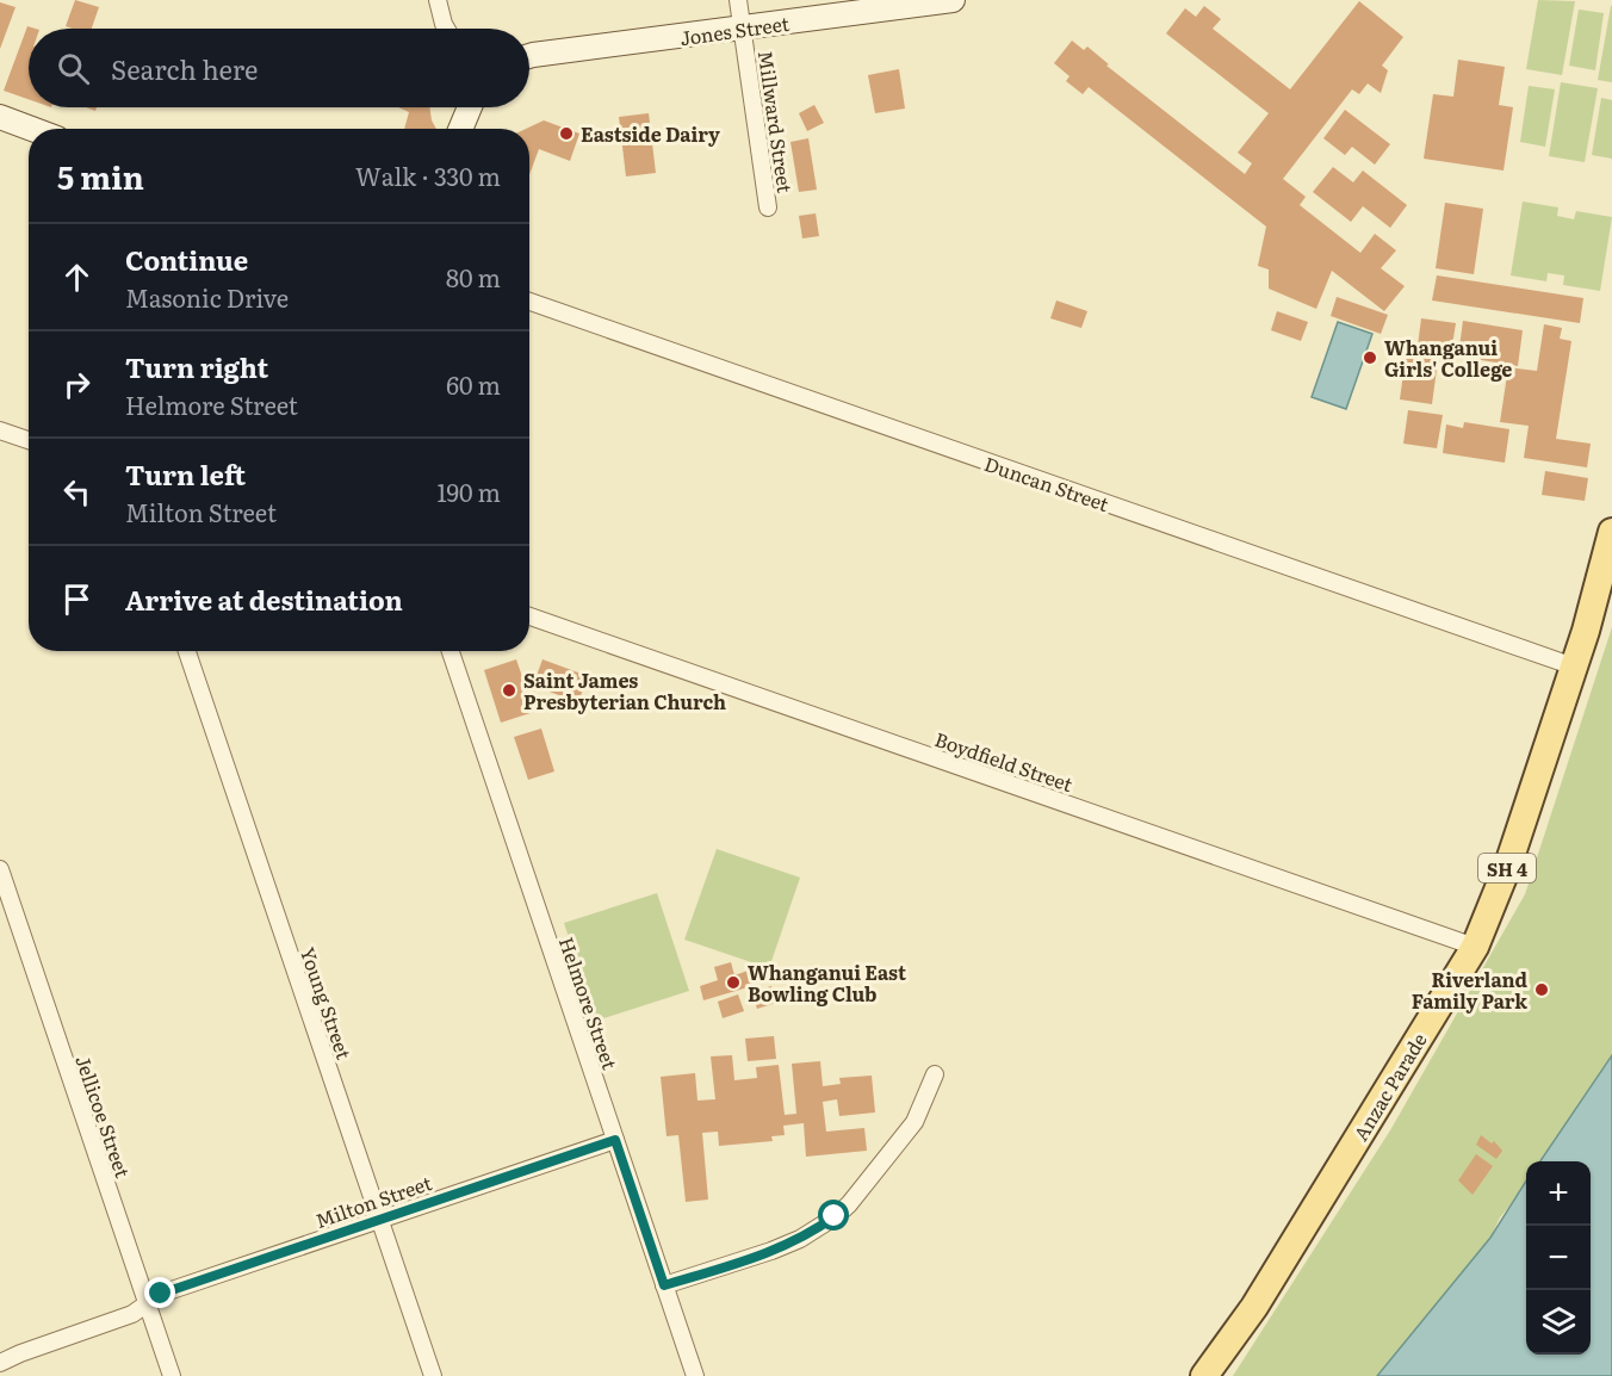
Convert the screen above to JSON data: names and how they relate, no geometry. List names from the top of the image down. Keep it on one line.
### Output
{"streets":{"main road":["Jones Street","SH 4","Anzac Parade"],"street":["Millward Street","Duncan Street","Boydfield Street","Young Street","Helmore Street","Jellicoe Street","Milton Street"]},"crossings":[["Jones Street","Millward Street"],["Duncan Street","Anzac Parade"],["Boydfield Street","Anzac Parade"],["Young Street","Milton Street"],["Helmore Street","Milton Street"],["Jellicoe Street","Milton Street"]],"places":["Eastside Dairy","Whanganui Girls' College","Saint James Presbyterian Church","Whanganui East Bowling Club","Riverland Family Park"],"page":{"search":"Search here","heading":["5 min","Walk · 330 m"],"list":[["Continue","Masonic Drive","80 m"],["Turn right","Helmore Street","60 m"],["Turn left","Milton Street","190 m"],"Arrive at destination"],"map_buttons":["+","−"]}}
